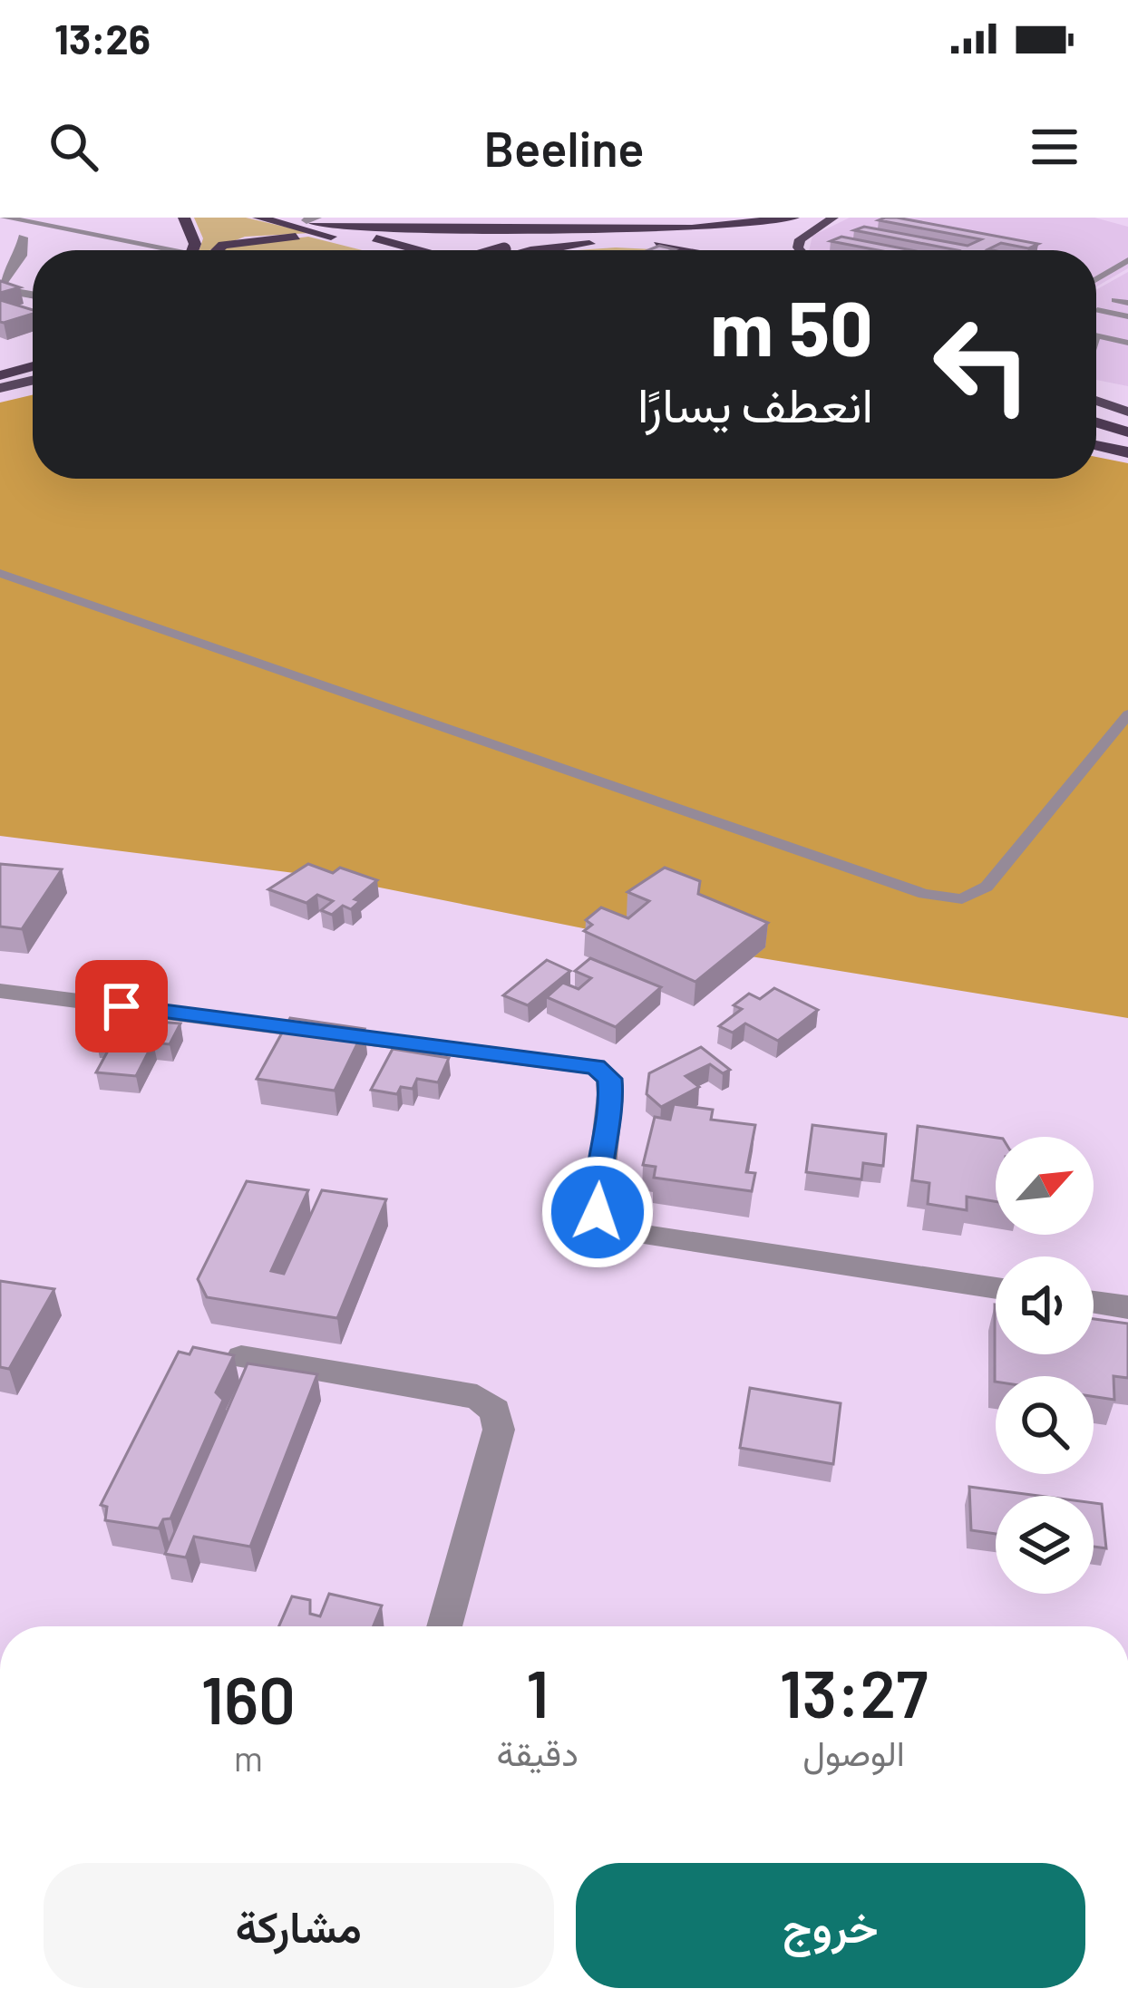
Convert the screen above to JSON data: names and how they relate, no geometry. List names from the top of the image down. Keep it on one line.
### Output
{"north":"top right","page":{"status":"13:26","header":"Beeline","turn":["50 m","انعطف يسارًا"],"eta":["13:27","الوصول","1","دقيقة","160","m"],"buttons":["خروج","مشاركة"]}}
